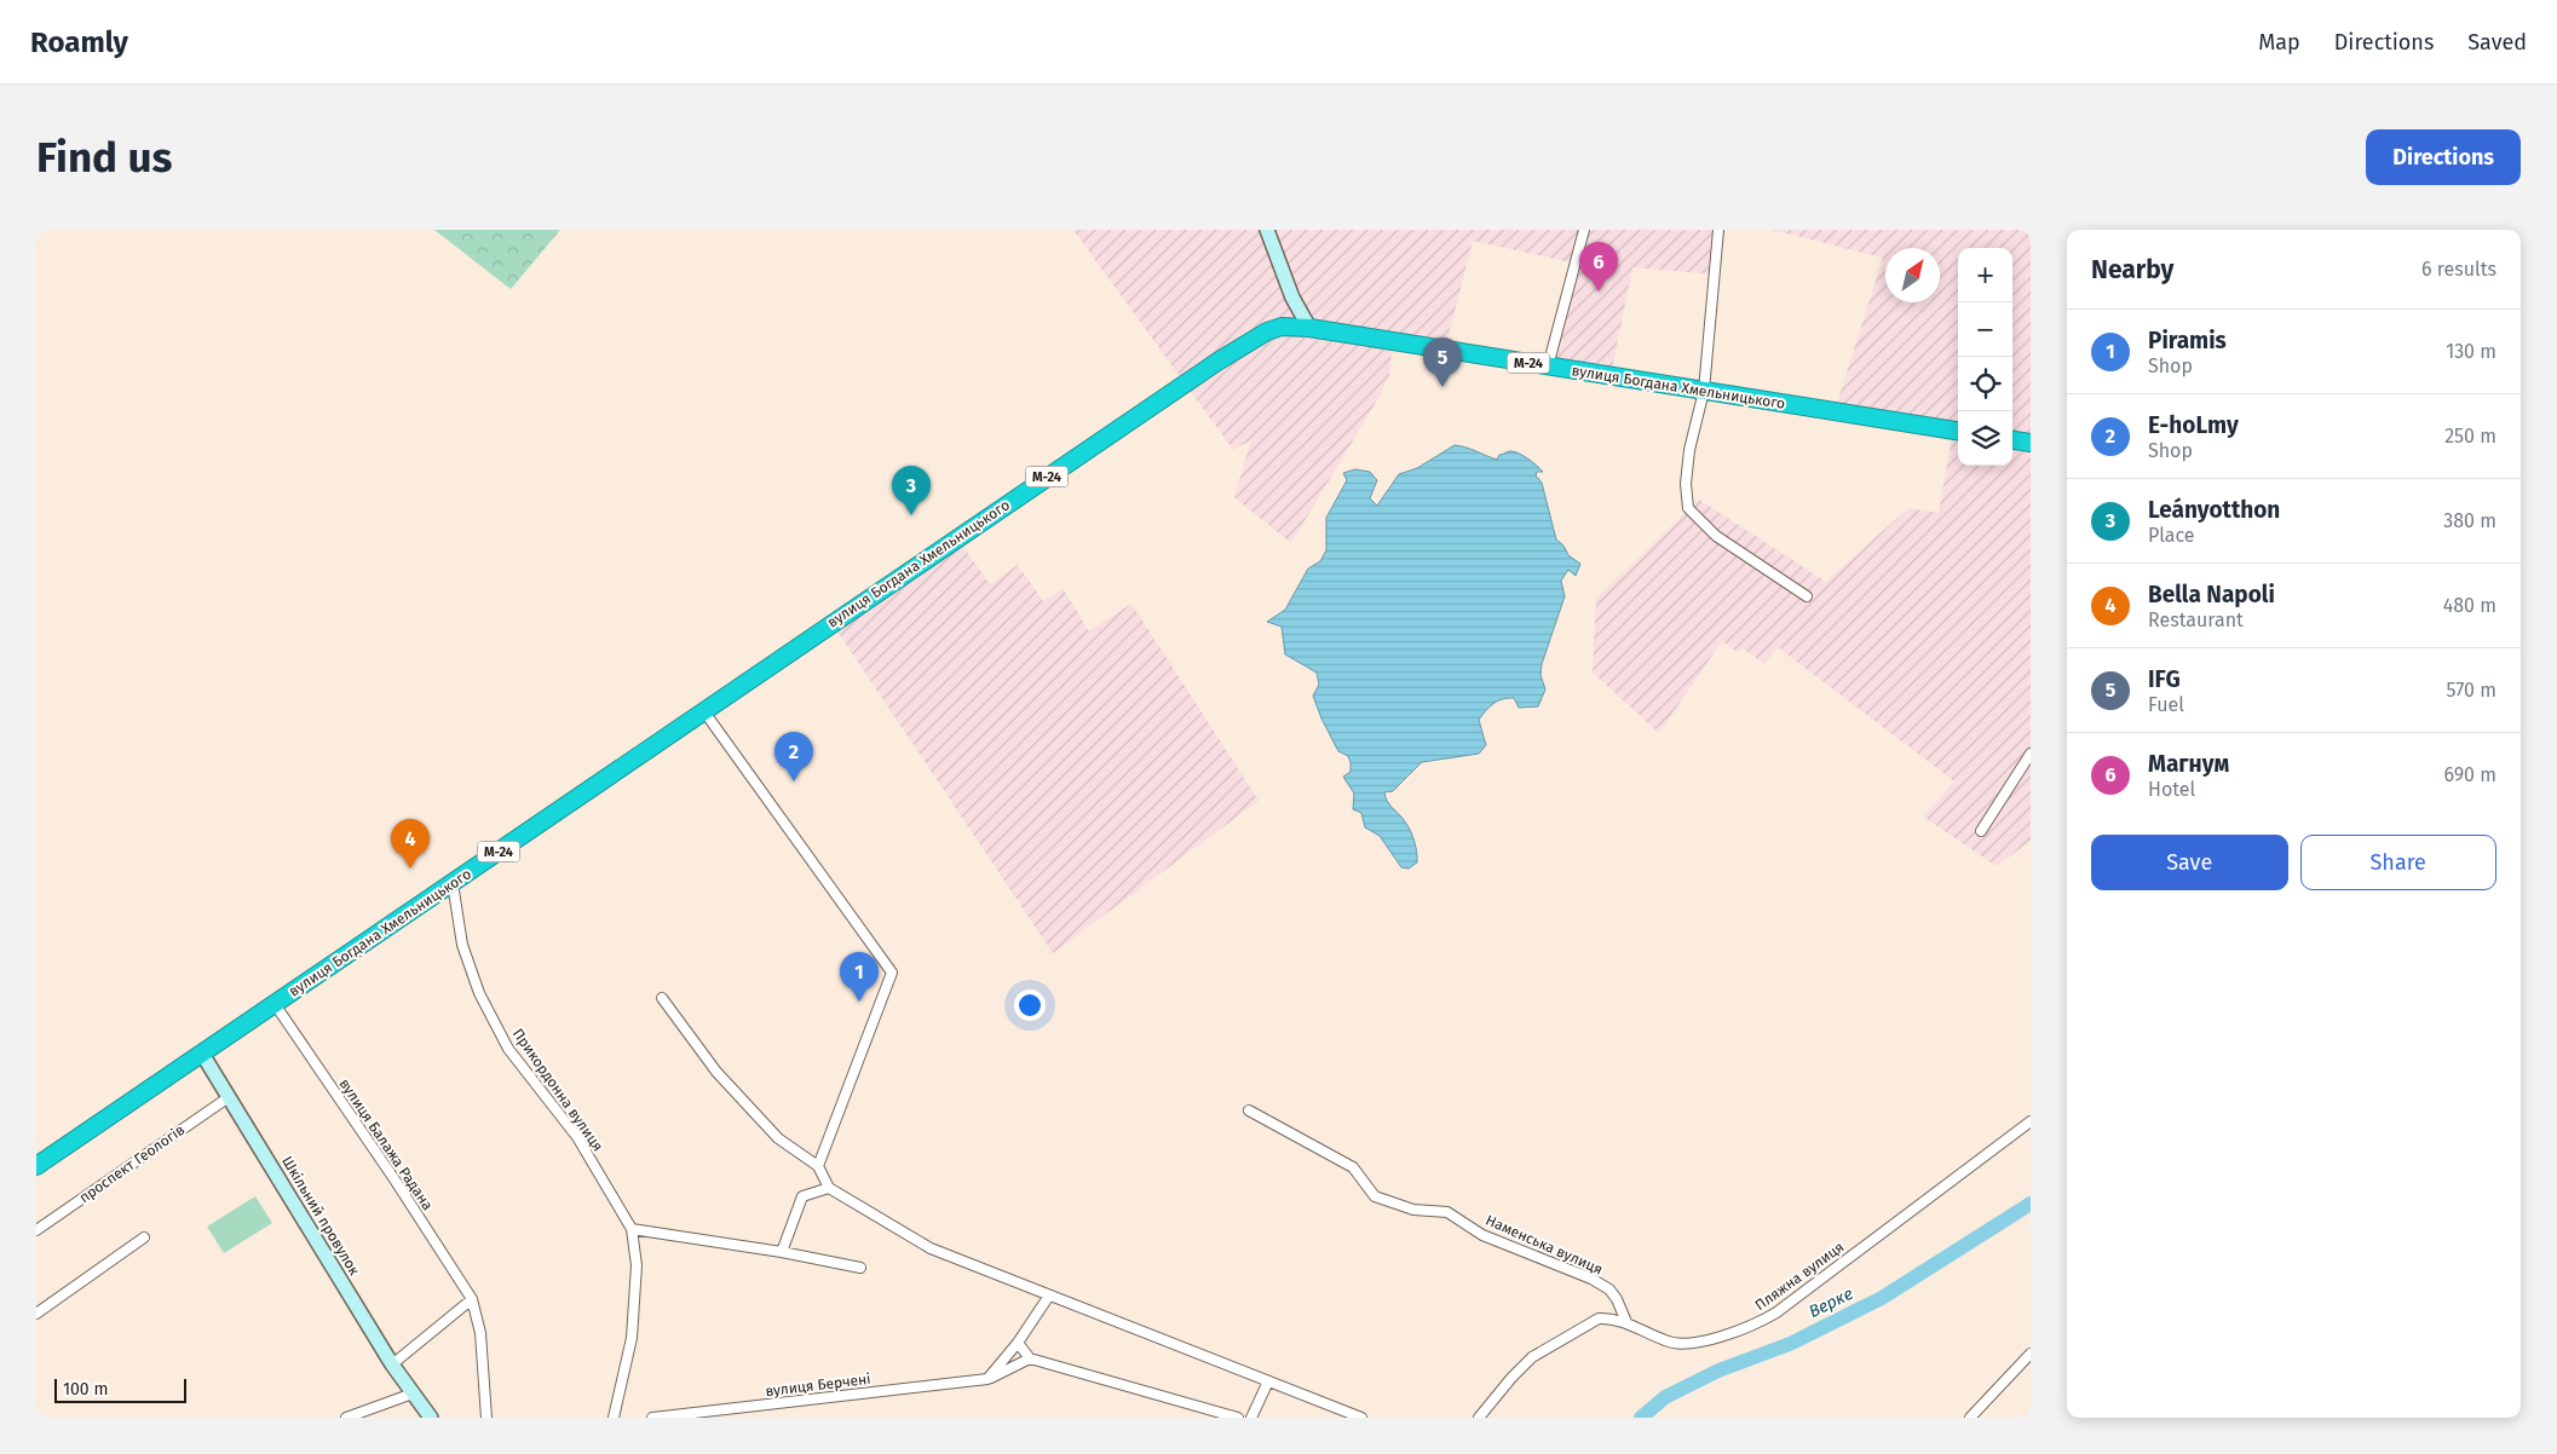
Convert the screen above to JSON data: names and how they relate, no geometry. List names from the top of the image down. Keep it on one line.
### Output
{"streets":{"highway":["М-24","вулиця Богдана Хмельницького"],"main road":["Шкільний провулок"],"street":["Прикордонна вулиця","вулиця Балажа Радана","проспект Геологів","Наменська вулиця","Пляжна вулиця","вулиця Берчені"]},"crossings":[["М-24","вулиця Богдана Хмельницького"],["М-24","Шкільний провулок"],["вулиця Богдана Хмельницького","Прикордонна вулиця"],["вулиця Богдана Хмельницького","вулиця Балажа Радана"],["вулиця Богдана Хмельницького","Шкільний провулок"],["проспект Геологів","Шкільний провулок"],["Наменська вулиця","Пляжна вулиця"]],"water":["Верке"],"scale_bar":"100 m","north":"top right","page":{"header":"Roamly","nav":["Map","Directions","Saved"],"buttons":["Directions",["Save","Share"]],"title":"Find us","heading":["Nearby","6 results"],"pins":["6","5","3","2","4","1"],"map_buttons":["+","−"],"list":[{"mark":"1","name":"Piramis","note":"Shop","value":"130 m"},{"mark":"2","name":"E-hoLmy","note":"Shop","value":"250 m"},{"mark":"3","name":"Leányotthon","note":"Place","value":"380 m"},{"mark":"4","name":"Bella Napoli","note":"Restaurant","value":"480 m"},{"mark":"5","name":"IFG","note":"Fuel","value":"570 m"},{"mark":"6","name":"Магнум","note":"Hotel","value":"690 m"}],"scale":"100 m"}}
